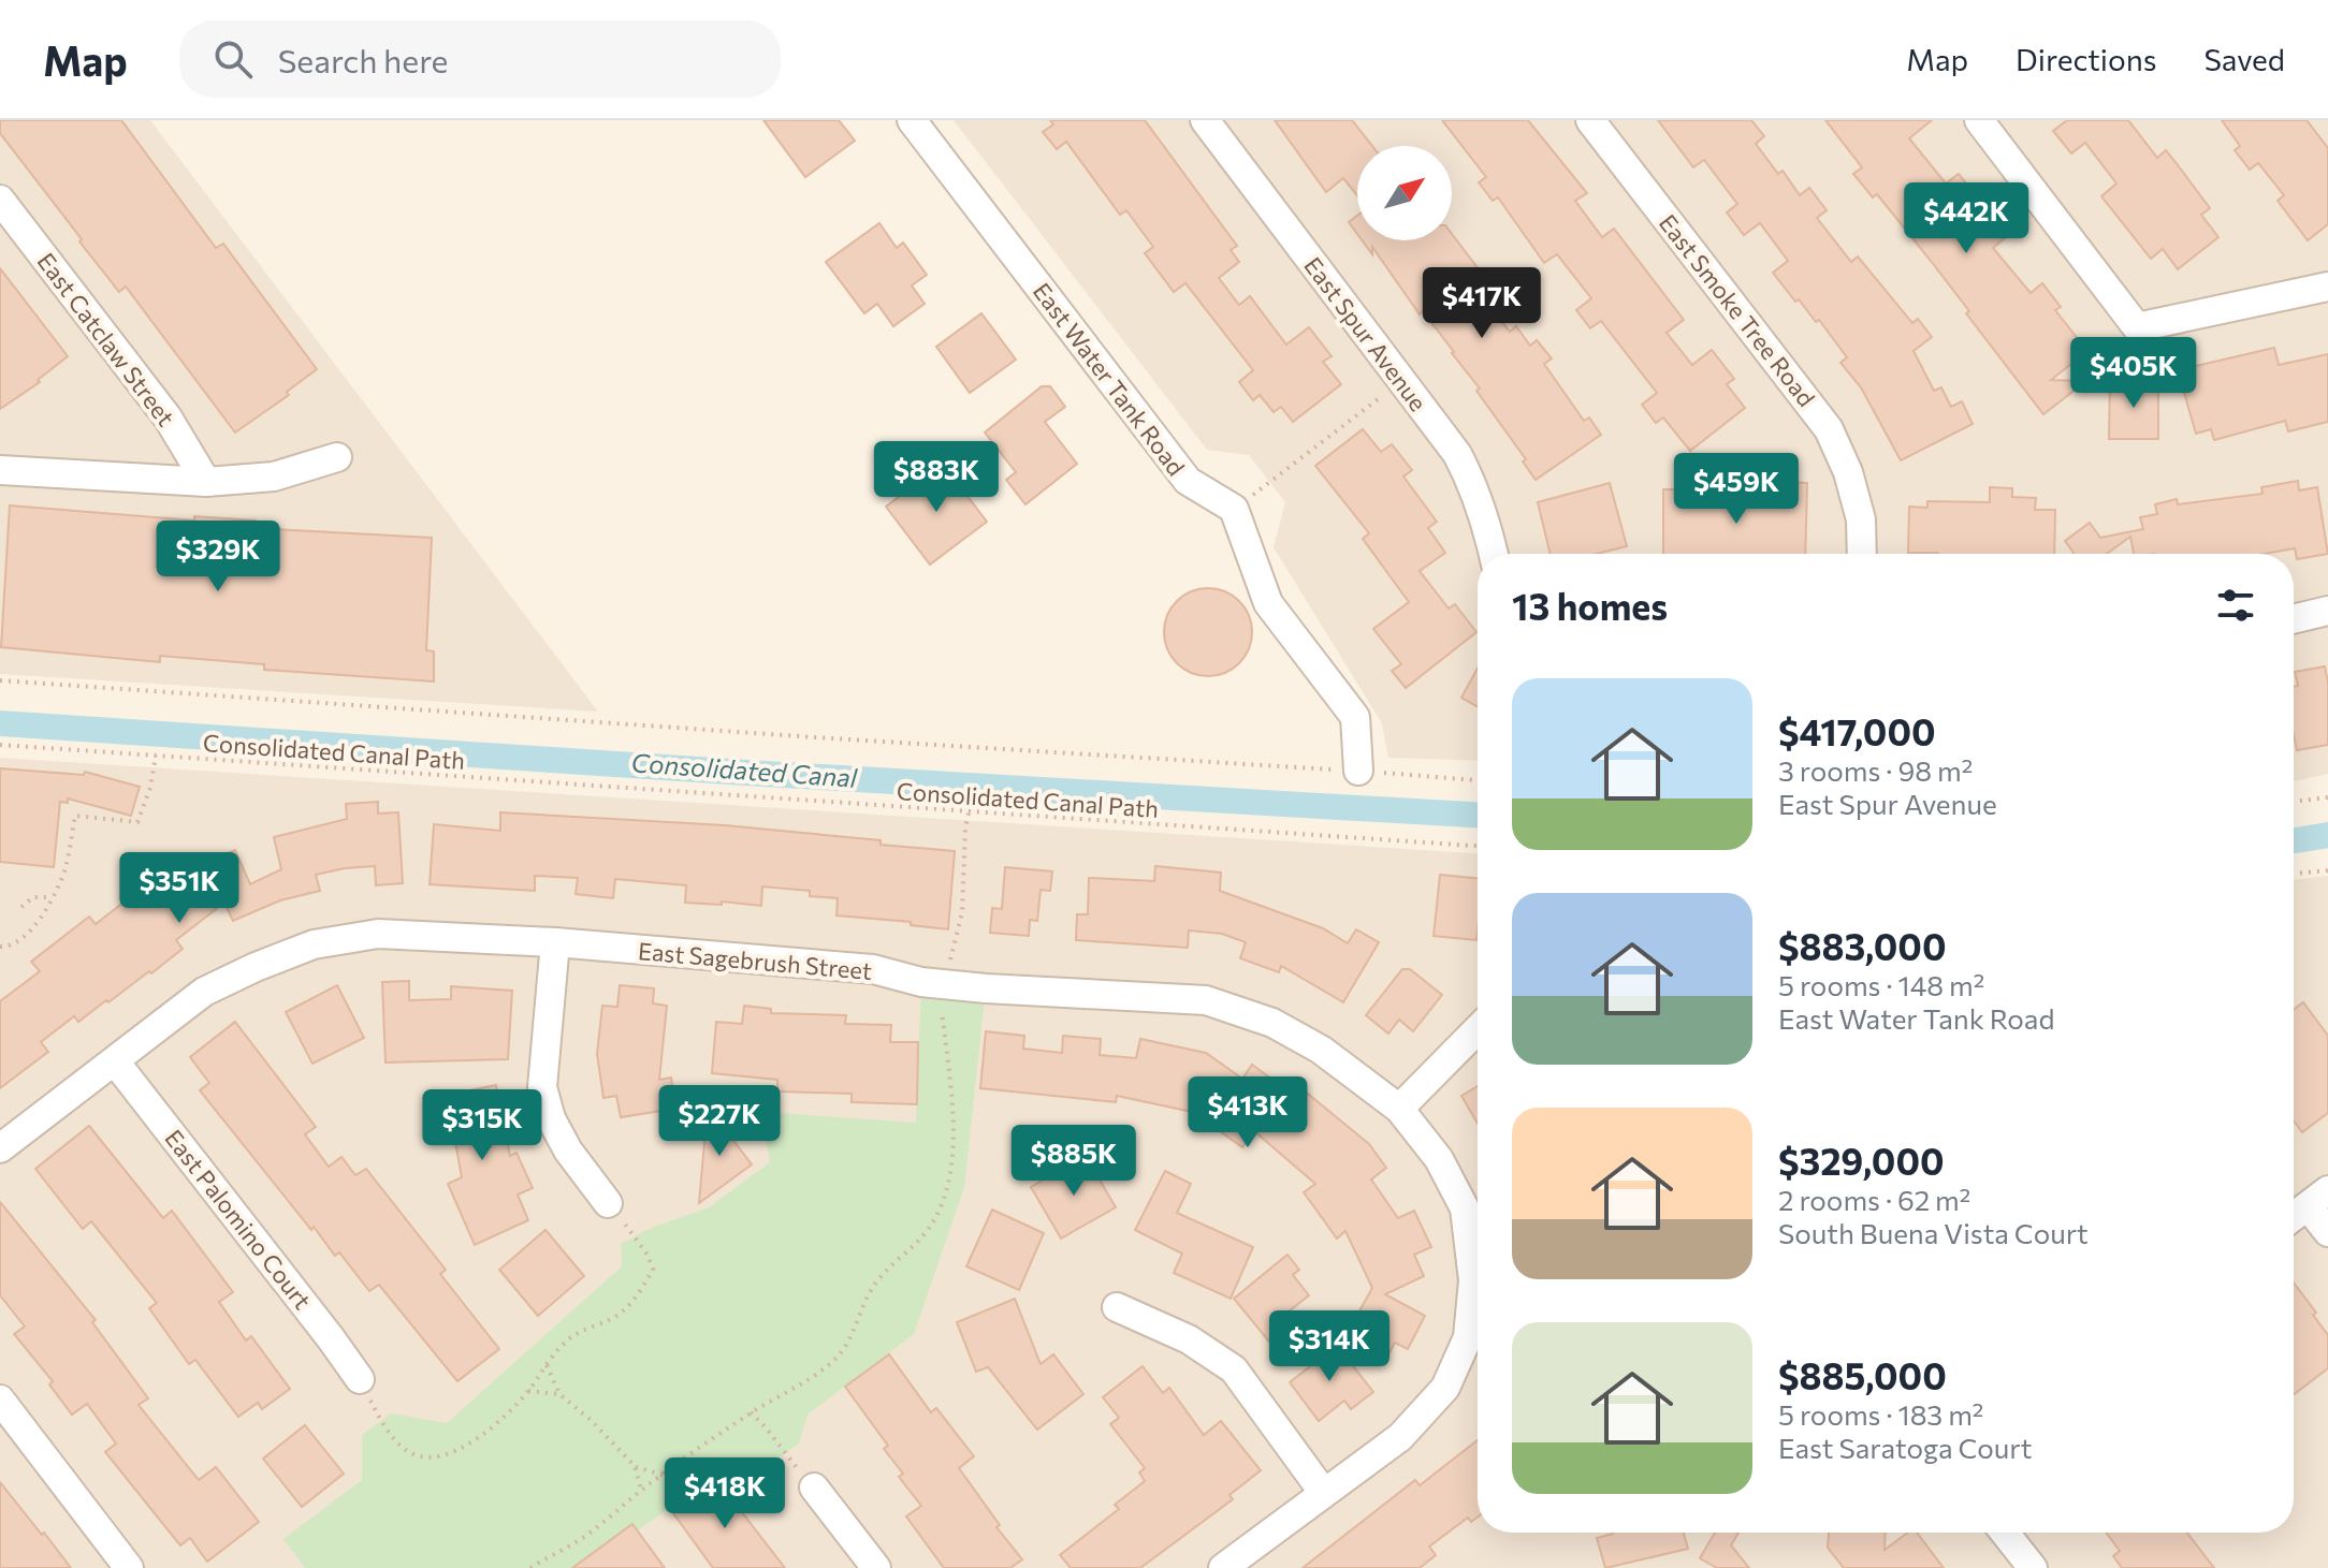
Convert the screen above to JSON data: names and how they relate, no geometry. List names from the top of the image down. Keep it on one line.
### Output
{"streets":{"street":["East Smoke Tree Road","East Spur Avenue","East Catclaw Street","East Water Tank Road","East Sagebrush Street","East Palomino Court"],"path":["Consolidated Canal Path"]},"crossings":[["East Sagebrush Street","East Palomino Court"]],"water":["Consolidated Canal"],"north":"top right","page":{"header":"Map","search":"Search here","nav":["Map","Directions","Saved"],"price":["$442K","$417K","$405K","$883K","$459K","$329K","$351K","$413K","$227K","$315K","$885K","$314K","$418K"],"heading":"13 homes","list":[{"name":"$417,000","note":"3 rooms · 98 m² · East Spur Avenue"},{"name":"$883,000","note":"5 rooms · 148 m² · East Water Tank Road"},{"name":"$329,000","note":"2 rooms · 62 m² · South Buena Vista Court"},{"name":"$885,000","note":"5 rooms · 183 m² · East Saratoga Court"}]}}
